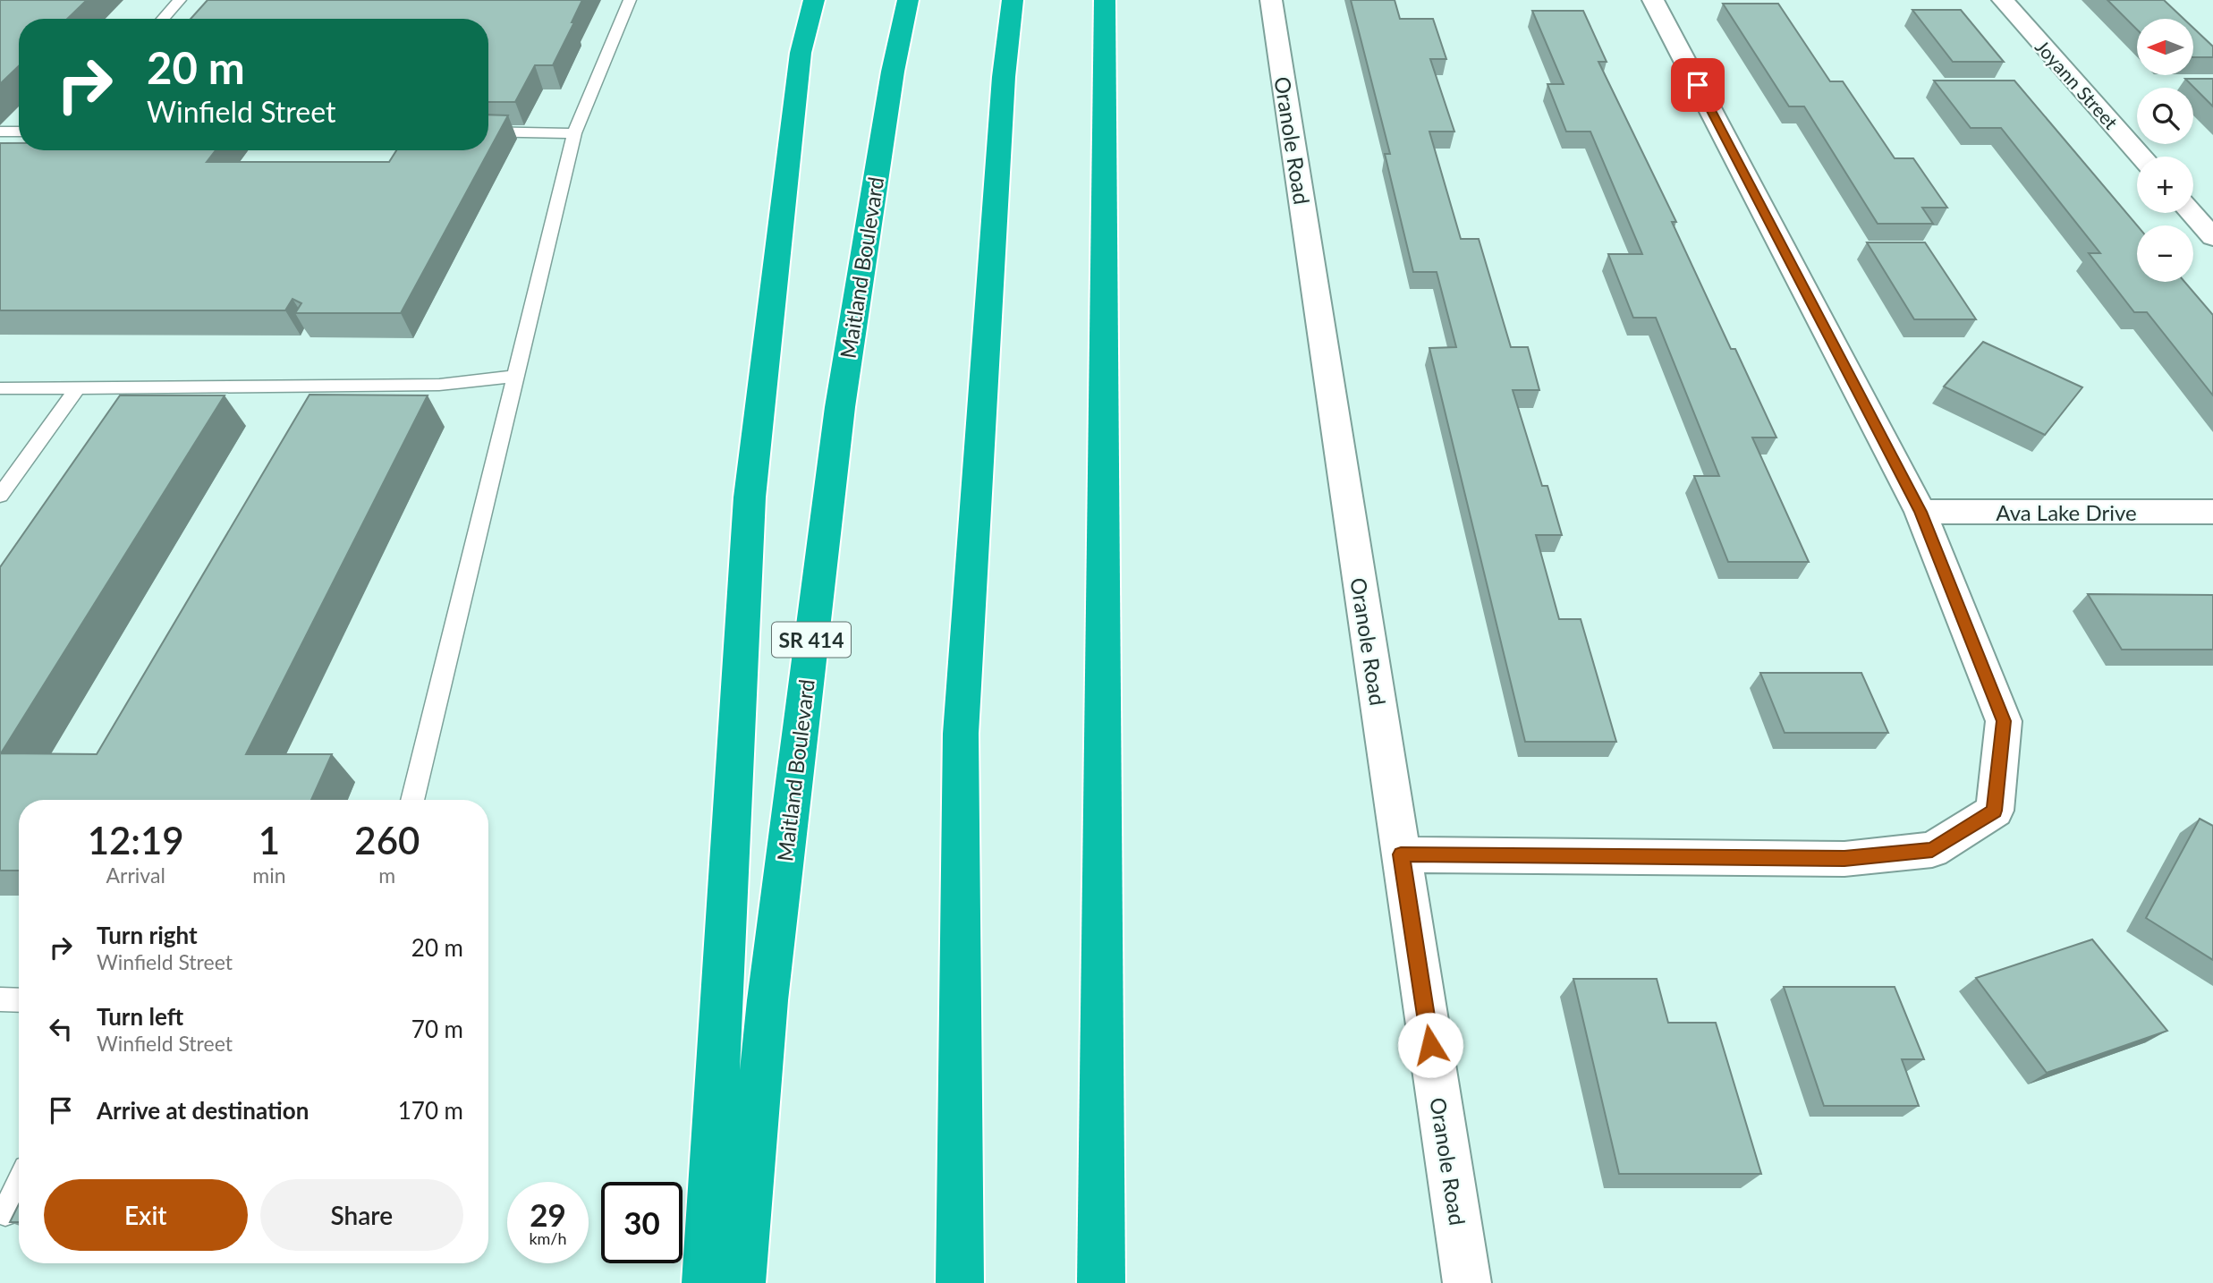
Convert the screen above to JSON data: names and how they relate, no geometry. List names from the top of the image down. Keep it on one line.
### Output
{"streets":{"highway":["Maitland Boulevard","SR 414"],"street":["Joyann Street","Oranole Road","Ava Lake Drive"]},"north":"left","page":{"map_buttons":["+","−"],"turn":["20 m","Winfield Street"],"eta":["12:19","Arrival","1","min","260","m"],"list":[{"name":"Turn right","note":"Winfield Street","value":"20 m"},{"name":"Turn left","note":"Winfield Street","value":"70 m"},{"name":"Arrive at destination","value":"170 m"}],"buttons":["Exit","Share"],"speed":"29 km/h","limit":"30"}}
